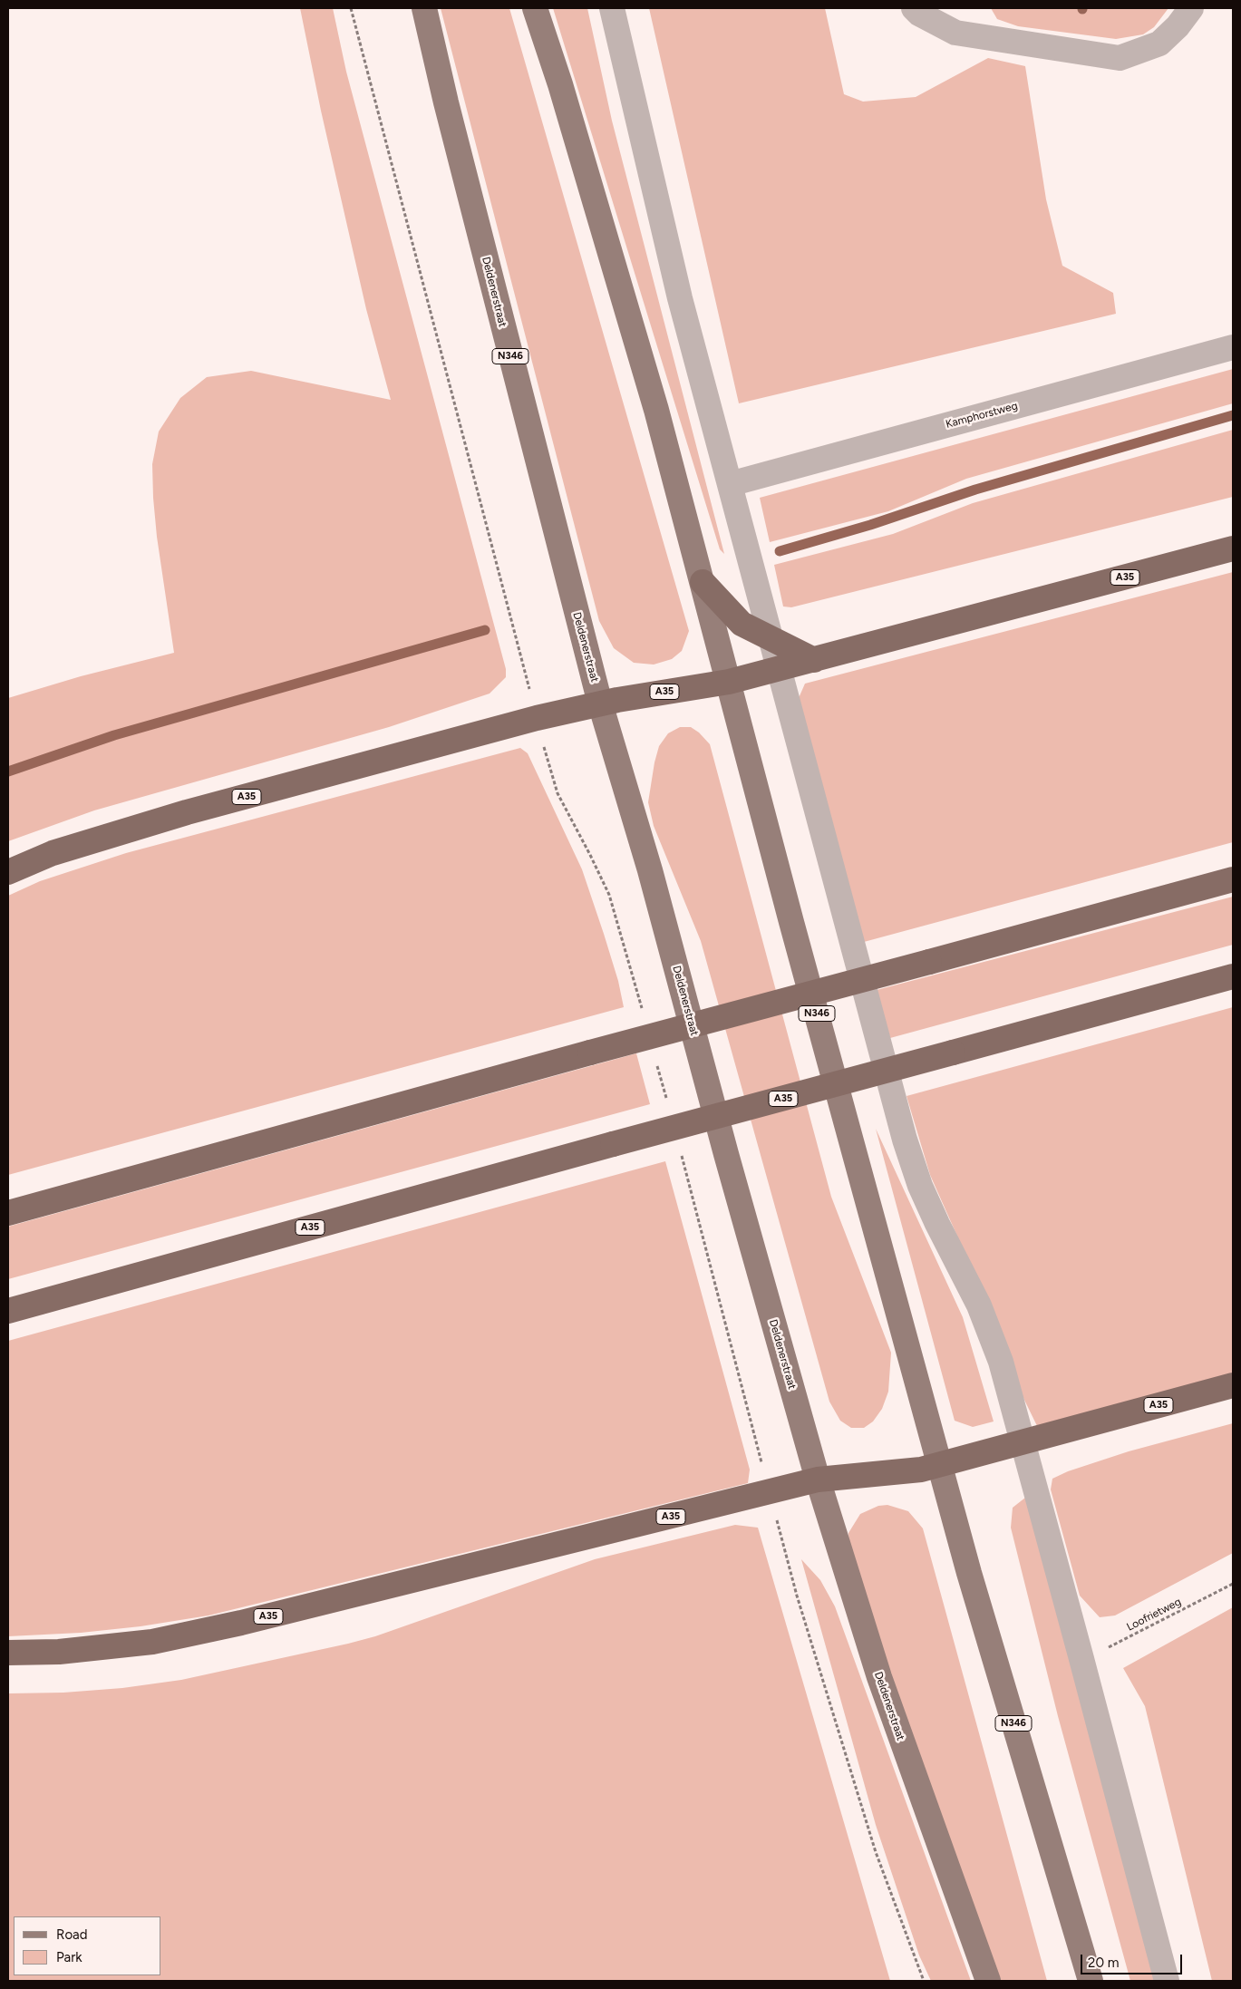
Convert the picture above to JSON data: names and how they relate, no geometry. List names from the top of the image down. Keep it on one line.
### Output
{"streets":{"highway":["A35"],"main road":["Deldenerstraat","N346"],"street":["Kamphorstweg"],"path":["Loofrietweg"]},"crossings":[["Deldenerstraat","A35"],["N346","A35"]],"legend":["Road","Park"],"scale_bar":"20 m"}
